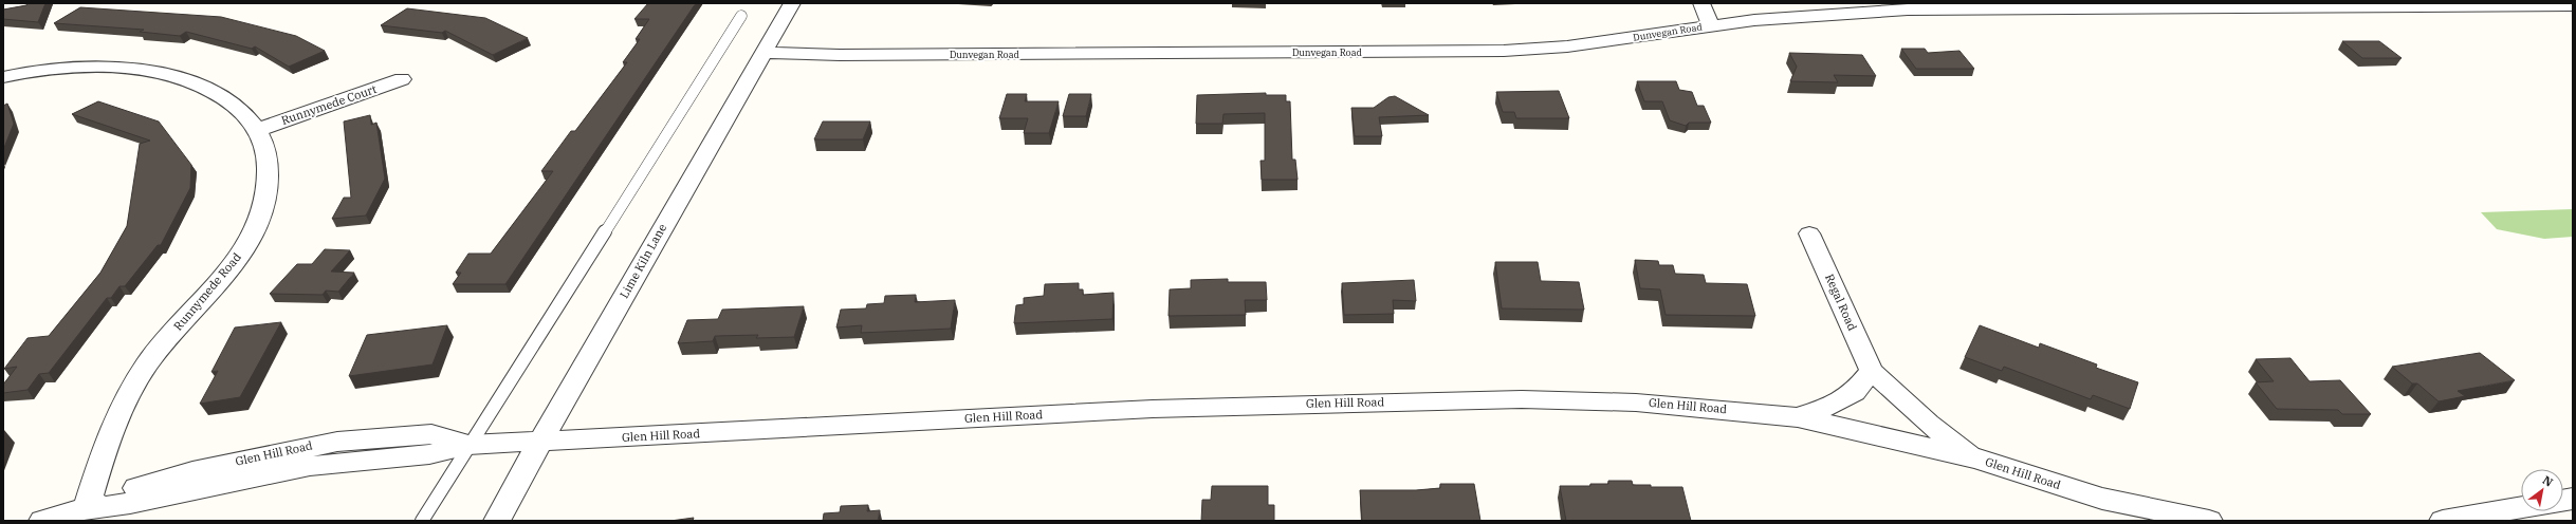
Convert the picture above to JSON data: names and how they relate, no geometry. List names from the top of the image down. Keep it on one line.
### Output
{"streets":{"street":["Dunvegan Road","Runnymede Court","Lime Kiln Lane","Runnymede Road","Regal Road","Glen Hill Road"]},"crossings":[["Dunvegan Road","Lime Kiln Lane"],["Runnymede Court","Runnymede Road"],["Lime Kiln Lane","Glen Hill Road"],["Runnymede Road","Glen Hill Road"],["Regal Road","Glen Hill Road"]],"north":"top right"}
